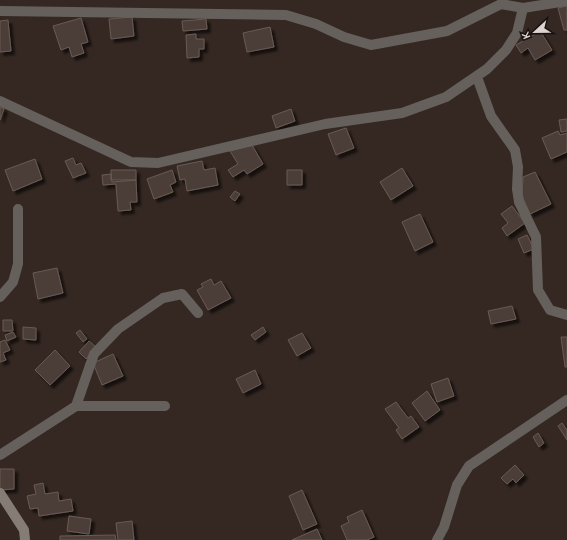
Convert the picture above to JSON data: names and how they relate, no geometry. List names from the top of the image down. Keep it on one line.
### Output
{"north":"left"}
